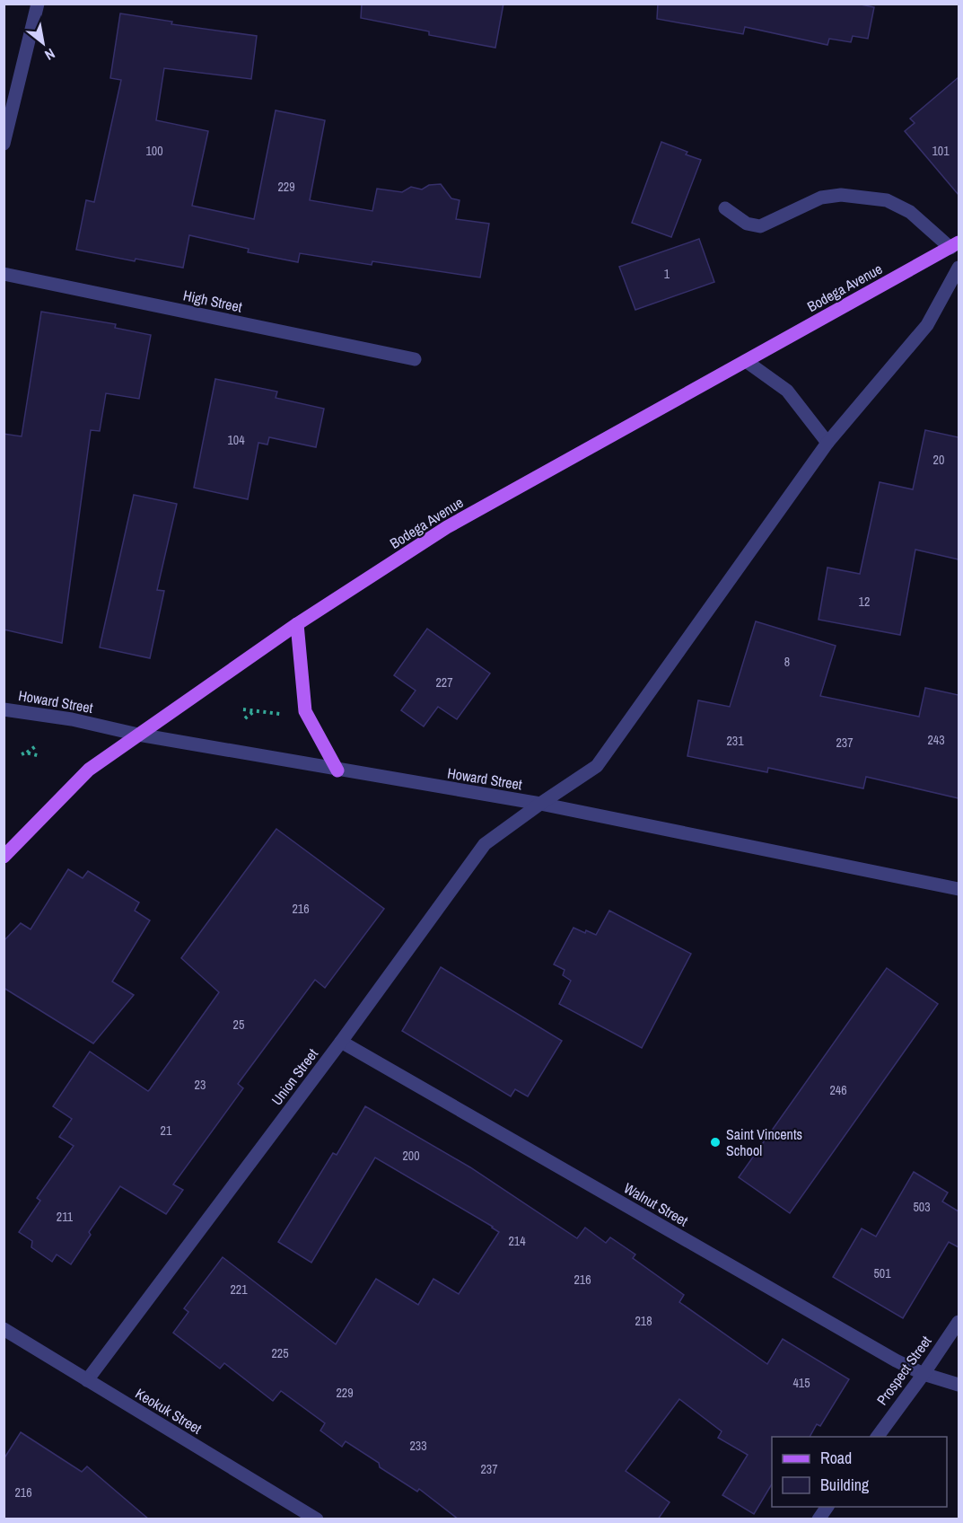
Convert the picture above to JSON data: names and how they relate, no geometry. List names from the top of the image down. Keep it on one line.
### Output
{"streets":{"main road":["Bodega Avenue"],"street":["High Street","Howard Street","Union Street","Walnut Street","Prospect Street","Keokuk Street"]},"crossings":[["Bodega Avenue","Howard Street"],["Howard Street","Union Street"],["Union Street","Walnut Street"],["Union Street","Keokuk Street"],["Walnut Street","Prospect Street"]],"places":["Saint Vincents School"],"house_numbers":["100","101","229","1","104","20","12","8","227","243","231","237","216","25","23","246","21","200","503","211","214","501","216","221","218","225","415","229","233","237","216"],"legend":["Road","Building"],"north":"bottom right"}
